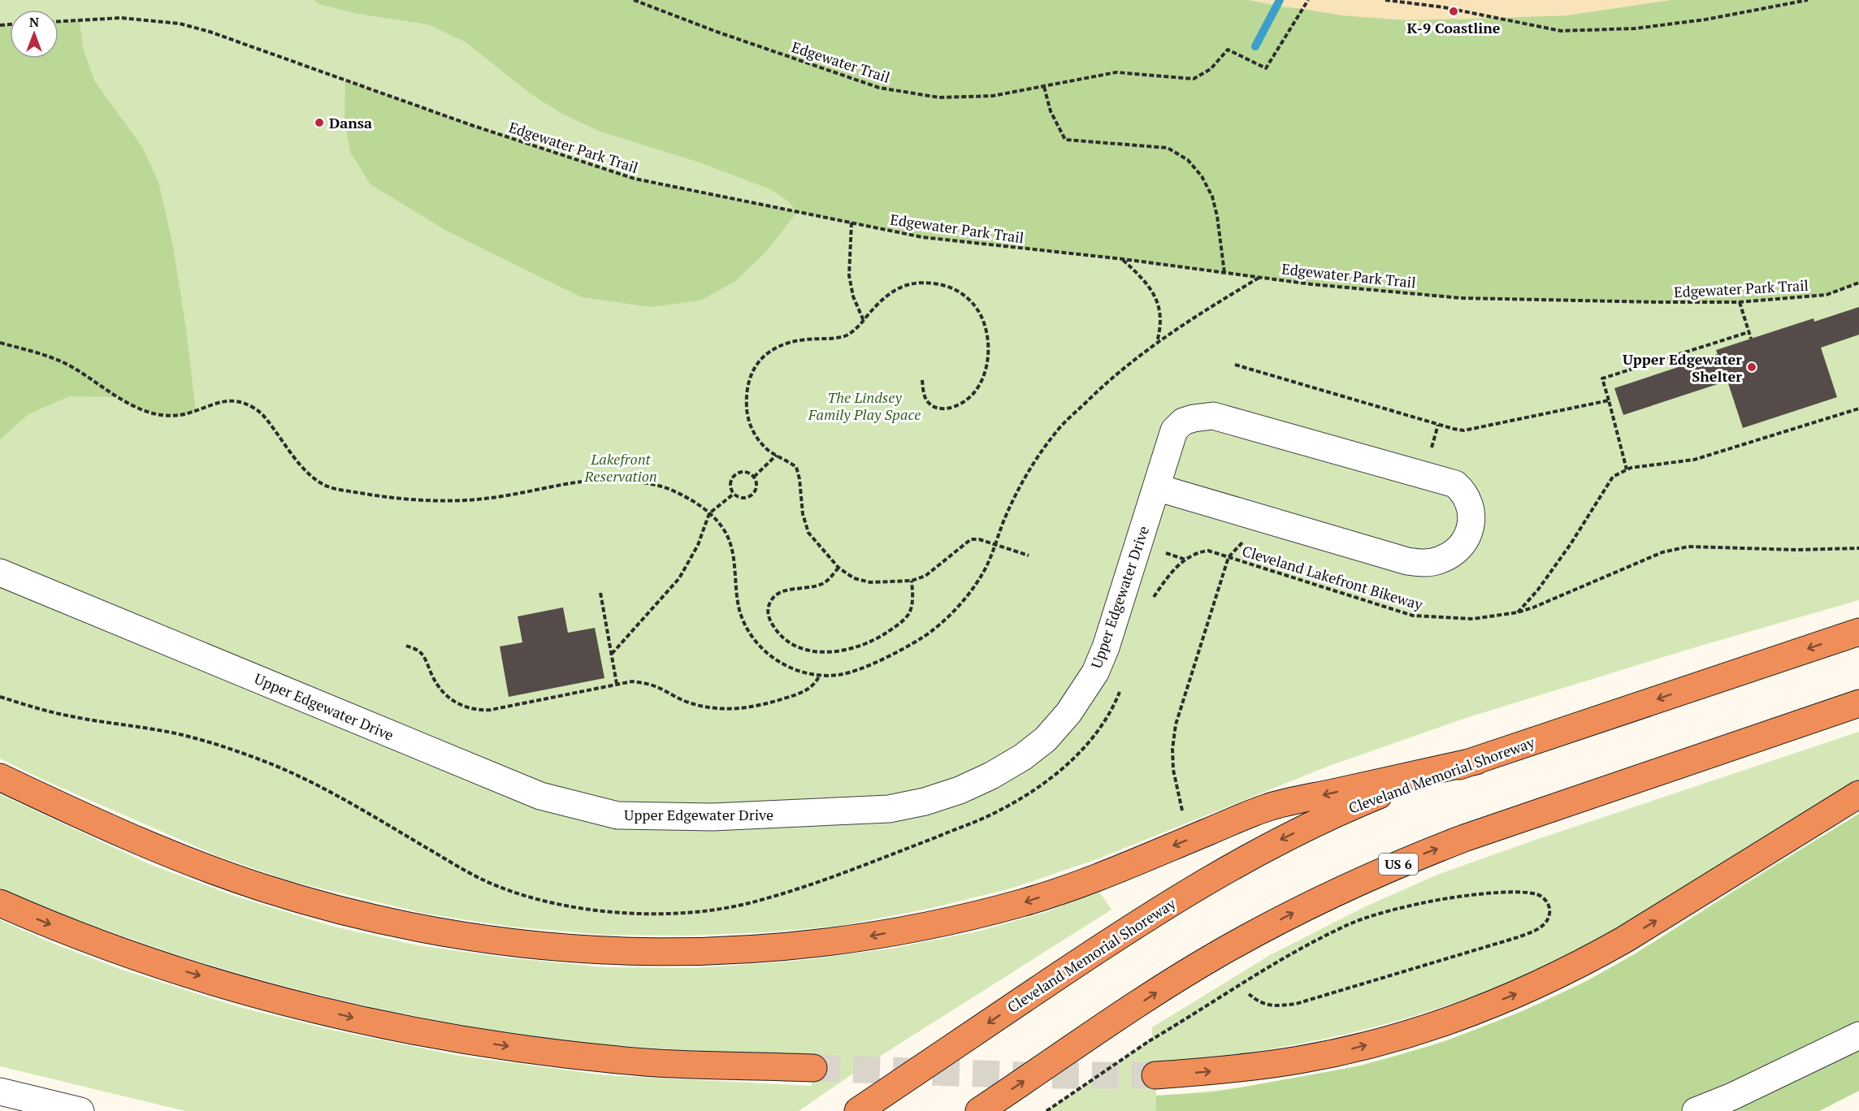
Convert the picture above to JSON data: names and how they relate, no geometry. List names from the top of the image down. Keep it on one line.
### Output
{"streets":{"highway":["Cleveland Memorial Shoreway","US 6"],"street":["Upper Edgewater Drive"],"path":["Edgewater Trail","Edgewater Park Trail","Cleveland Lakefront Bikeway"]},"parks":["The Lindsey Family Play Space","Lakefront Reservation"],"places":["K-9 Coastline","Dansa","Upper Edgewater Shelter"],"north":"top"}
